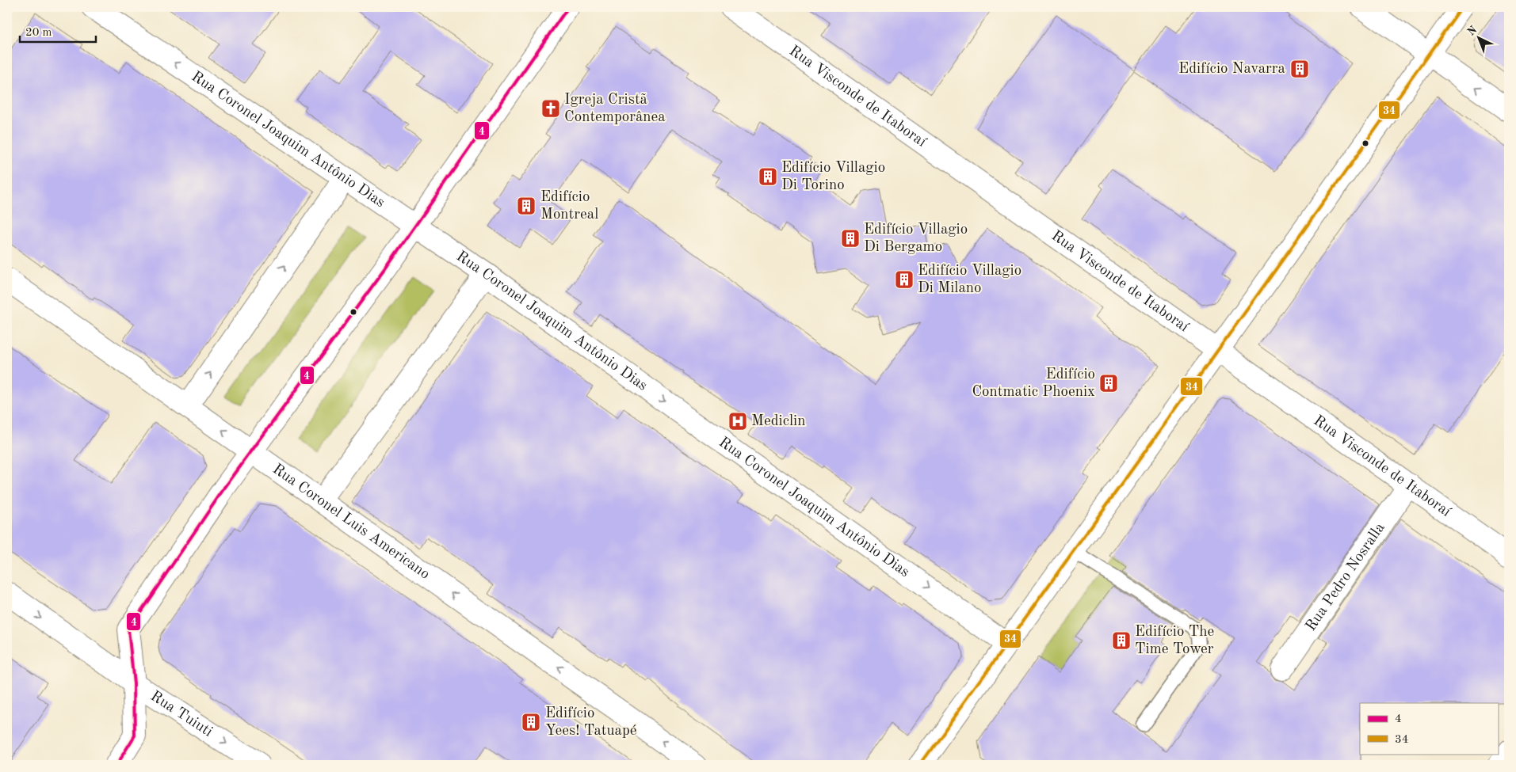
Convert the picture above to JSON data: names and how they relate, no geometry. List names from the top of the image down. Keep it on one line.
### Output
{"streets":{"street":["Rua Visconde de Itaboraí","Rua Coronel Joaquim Antônio Dias","Rua Coronel Luis Americano","Rua Pedro Nosralla","Rua Tuiuti"]},"crossings":[["Rua Visconde de Itaboraí","Rua Pedro Nosralla"]],"one_way":["Rua Coronel Luis Americano","Rua Tuiuti"],"places":{"building":["Edifício Navarra","Edifício Villagio Di Torino","Edifício Montreal","Edifício Villagio Di Bergamo","Edifício Villagio Di Milano","Edifício Contmatic Phoenix","Edifício The Time Tower","Edifício Yees! Tatuapé"],"church":["Igreja Cristã Contemporânea"],"hospital":["Mediclin"]},"lines":["transit line 4","transit line 34"],"legend":["4","34"],"scale_bar":"20 m","north":"top left"}
